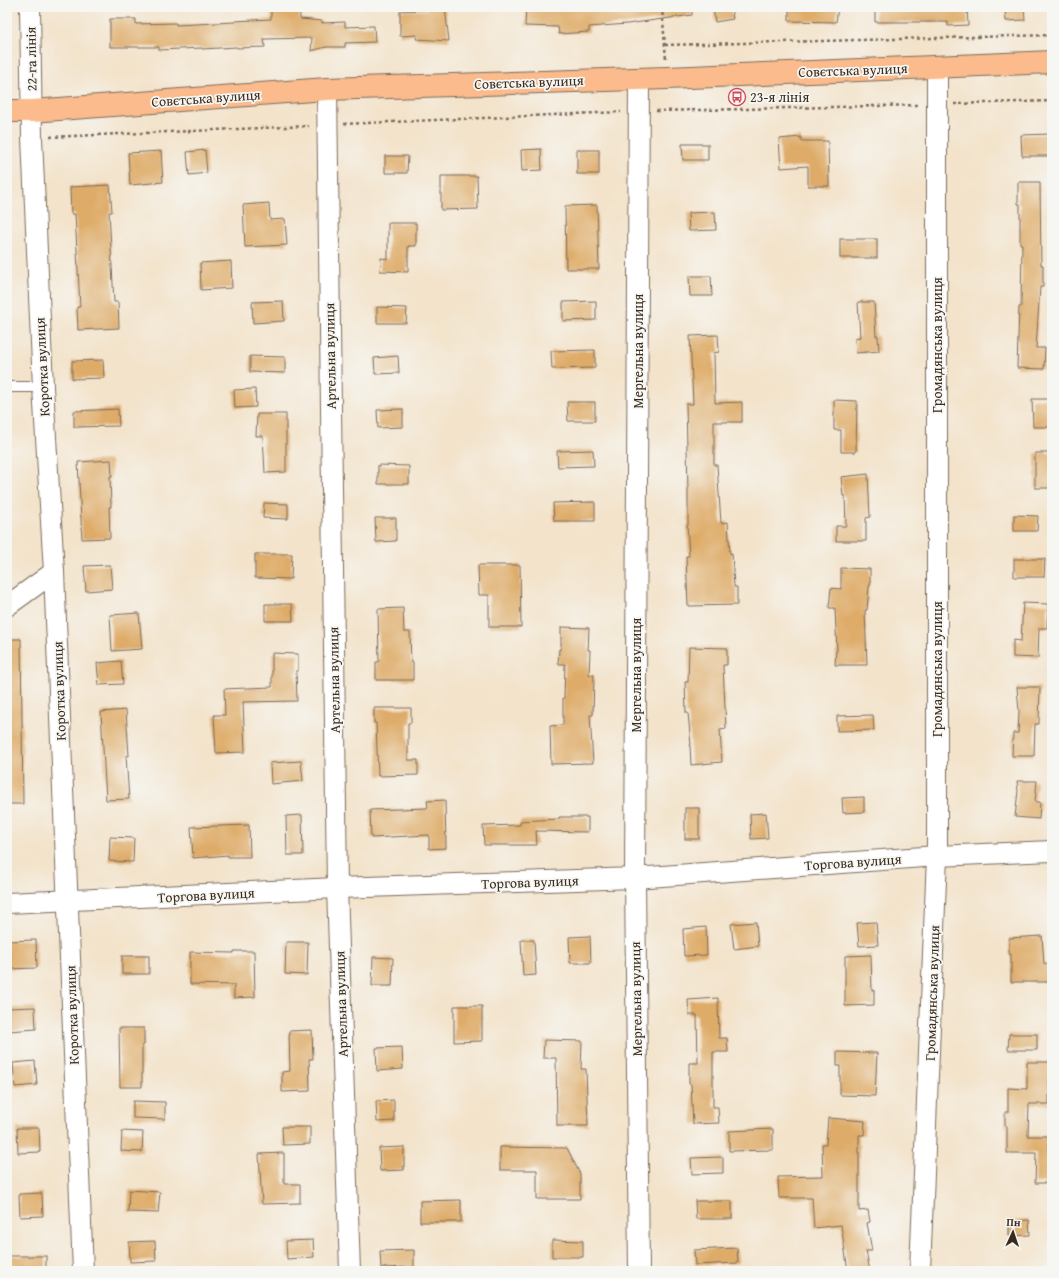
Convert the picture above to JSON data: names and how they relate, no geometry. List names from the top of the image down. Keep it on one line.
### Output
{"streets":{"main road":["Совєтська вулиця"],"street":["22-га лінія","Громадянська вулиця","Мергельна вулиця","Артельна вулиця","Коротка вулиця","Торгова вулиця"]},"crossings":[["22-га лінія","Совєтська вулиця"],["22-га лінія","Коротка вулиця"],["Совєтська вулиця","Громадянська вулиця"],["Совєтська вулиця","Мергельна вулиця"],["Совєтська вулиця","Артельна вулиця"],["Совєтська вулиця","Коротка вулиця"],["Громадянська вулиця","Торгова вулиця"],["Мергельна вулиця","Торгова вулиця"],["Артельна вулиця","Торгова вулиця"],["Коротка вулиця","Торгова вулиця"]],"places":{"bus stop":["23-я лінія"]},"north":"top"}
